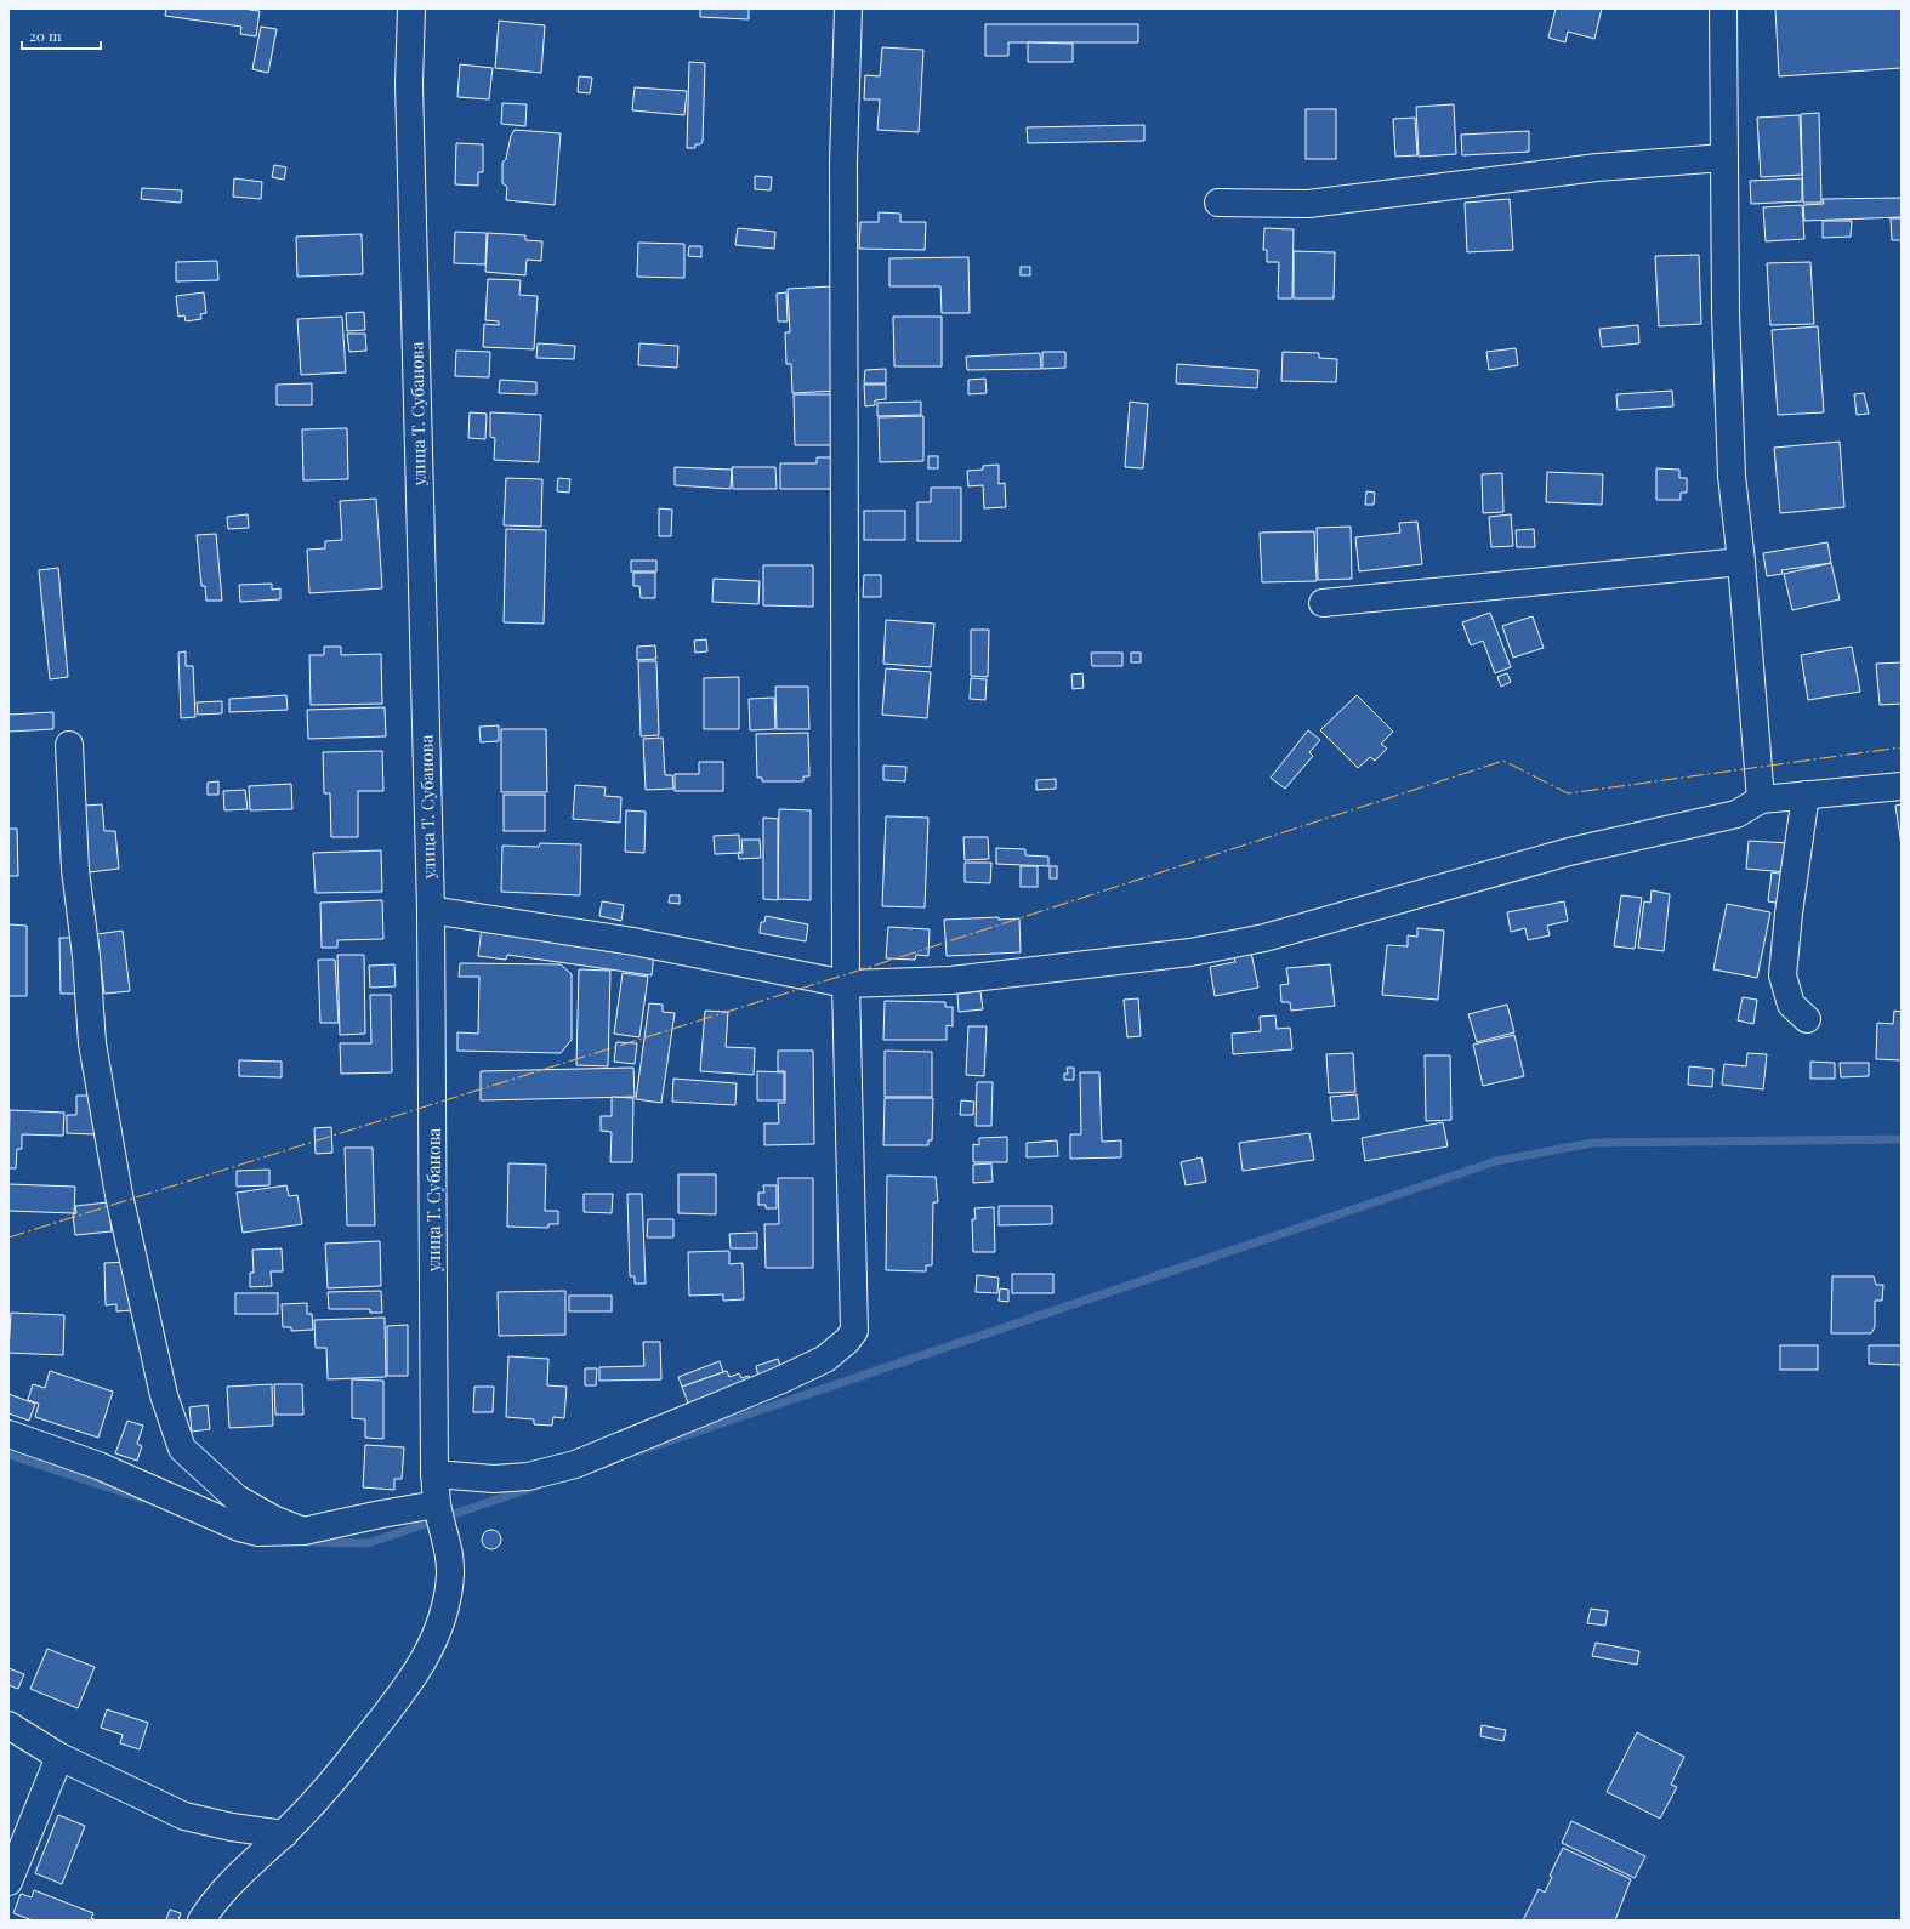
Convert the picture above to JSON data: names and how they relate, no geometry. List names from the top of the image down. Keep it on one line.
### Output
{"streets":{"street":["улица Т. Субанова"]},"scale_bar":"20 m"}
